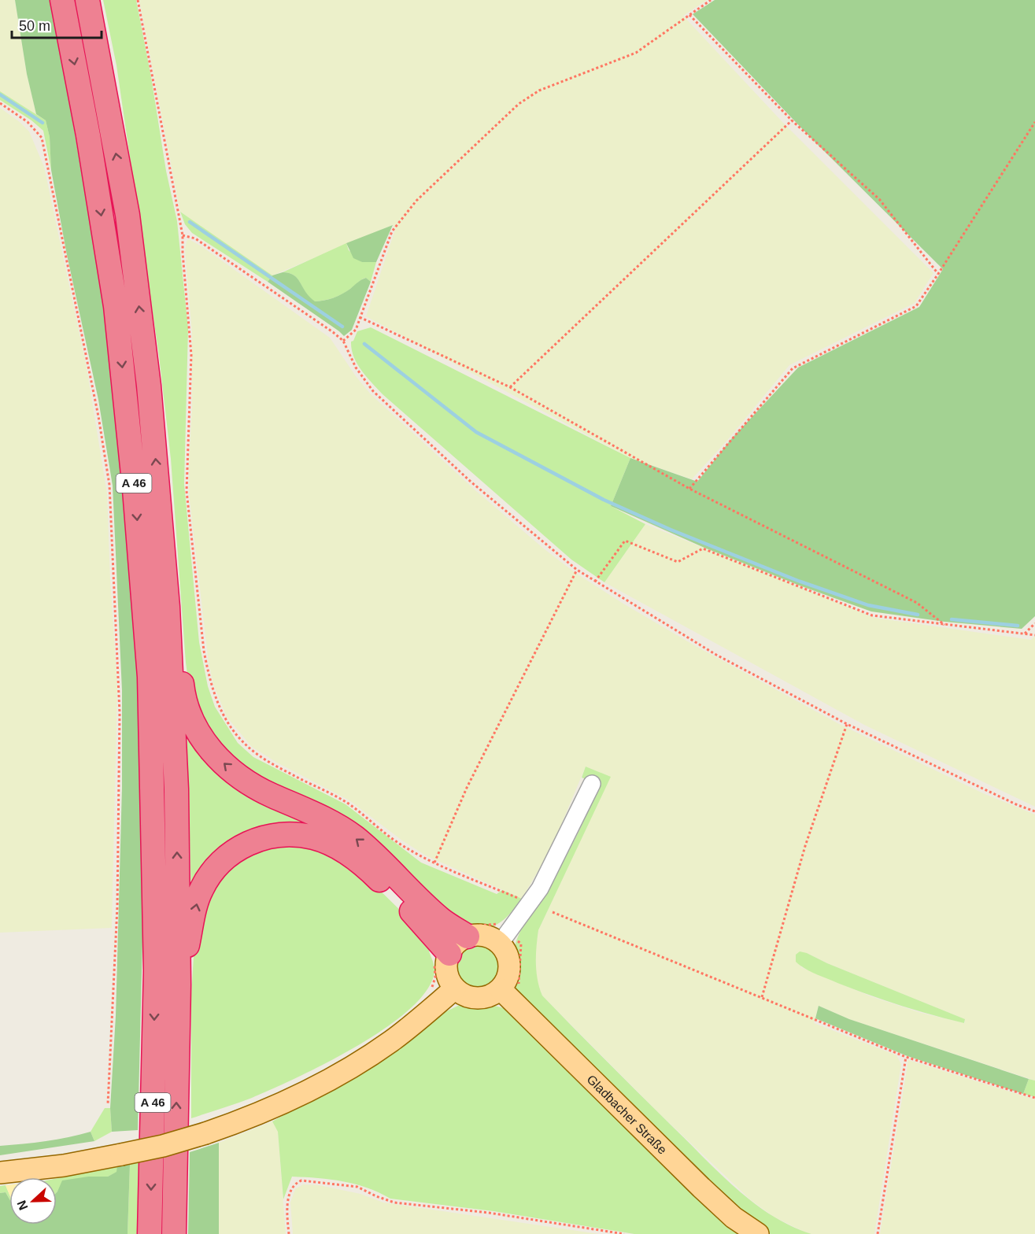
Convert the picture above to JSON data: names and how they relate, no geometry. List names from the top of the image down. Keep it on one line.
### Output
{"streets":{"highway":["A 46"],"main road":["Gladbacher Straße"]},"scale_bar":"50 m","north":"left"}
